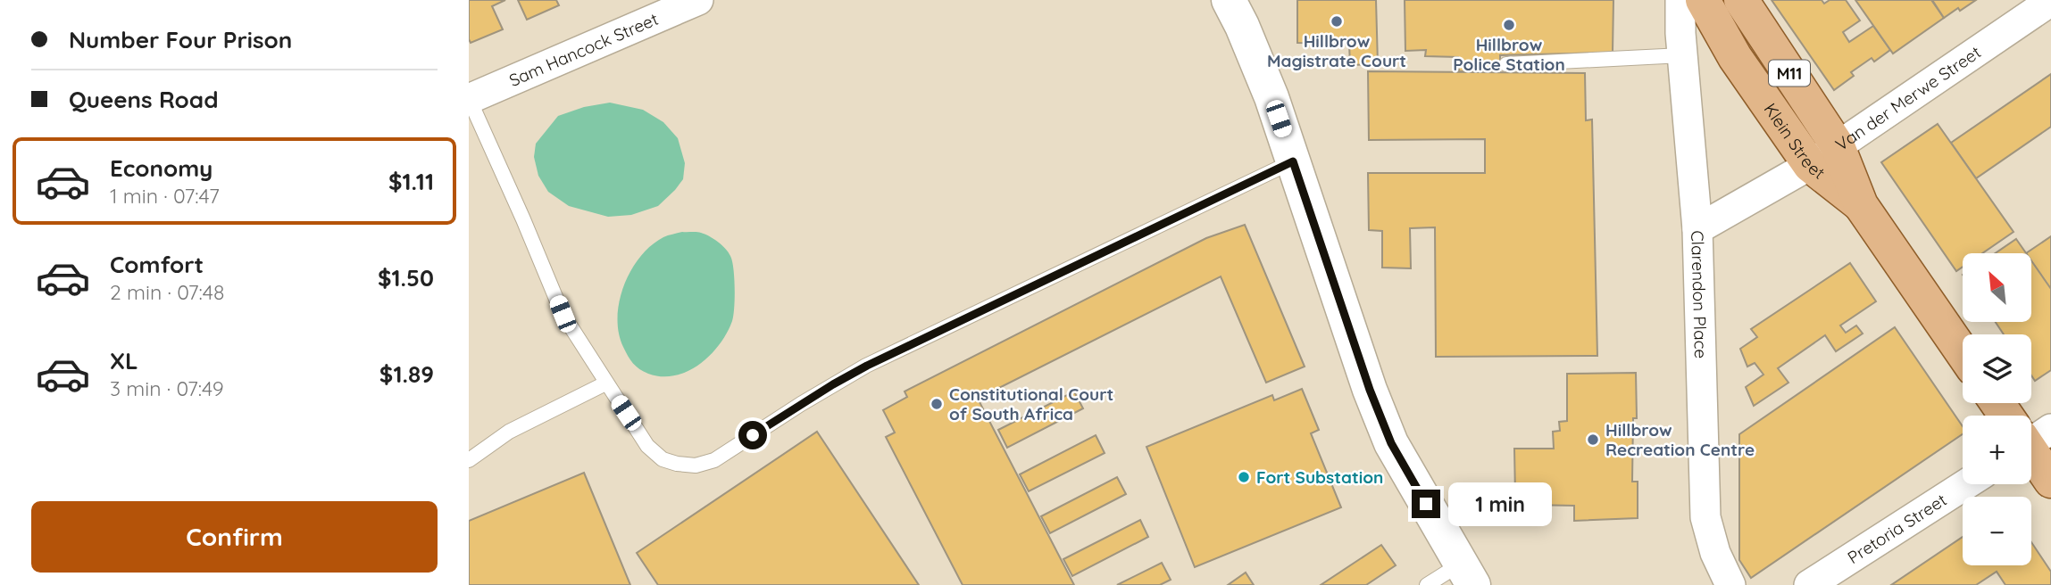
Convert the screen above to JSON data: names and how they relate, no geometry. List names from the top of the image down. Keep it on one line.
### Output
{"streets":{"main road":["M11","Klein Street"],"street":["Sam Hancock Street","Van der Merwe Street","Clarendon Place","Pretoria Street"]},"crossings":[["M11","Van der Merwe Street"],["M11","Klein Street"],["Van der Merwe Street","Klein Street"],["Van der Merwe Street","Clarendon Place"]],"places":["Hillbrow Magistrate Court","Hillbrow Police Station","Constitutional Court of South Africa","Hillbrow Recreation Centre","Fort Substation"],"north":"top left","page":{"banner":["Number Four Prison","Queens Road"],"list":[{"name":"Economy","note":"1 min · 07:47","value":"$1.11"},{"name":"Comfort","note":"2 min · 07:48","value":"$1.50"},{"name":"XL","note":"3 min · 07:49","value":"$1.89"}],"map_buttons":["+","−"],"bubble":"1 min","buttons":"Confirm"}}
